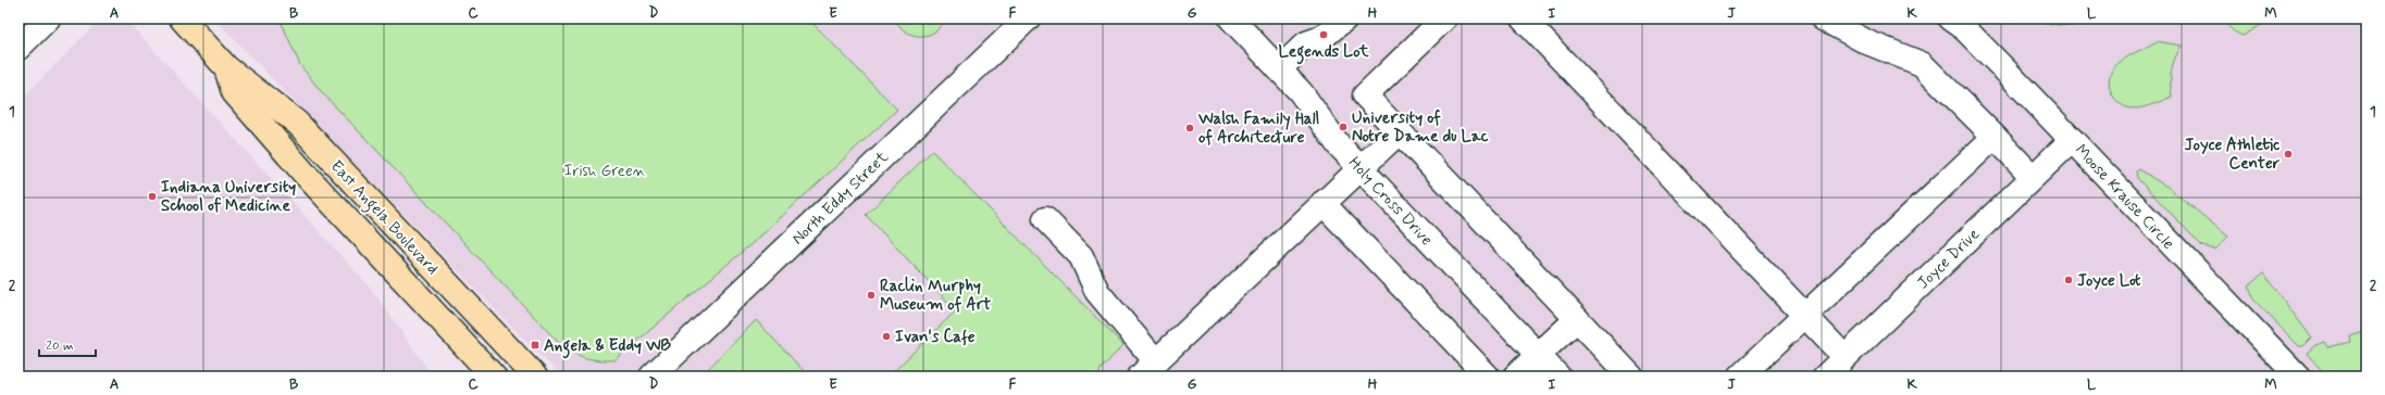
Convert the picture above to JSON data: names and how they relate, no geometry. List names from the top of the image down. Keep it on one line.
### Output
{"streets":{"main road":["East Angela Boulevard"],"street":["Moose Krause Circle","North Eddy Street","Holy Cross Drive","Joyce Drive"]},"crossings":[["Moose Krause Circle","Joyce Drive"]],"parks":["Irish Green"],"places":{"other":["Legends Lot","University of Notre Dame du Lac","Walsh Family Hall of Architecture","Joyce Athletic Center","Indiana University School of Medicine","Joyce Lot","Raclin Murphy Museum of Art","Ivan's Cafe"],"transit":["Angela & Eddy WB"]},"scale_bar":"20 m","grid":{"columns":["A","B","C","D","E","F","G","H","I","J","K","L","M"],"rows":["1","2"]}}
